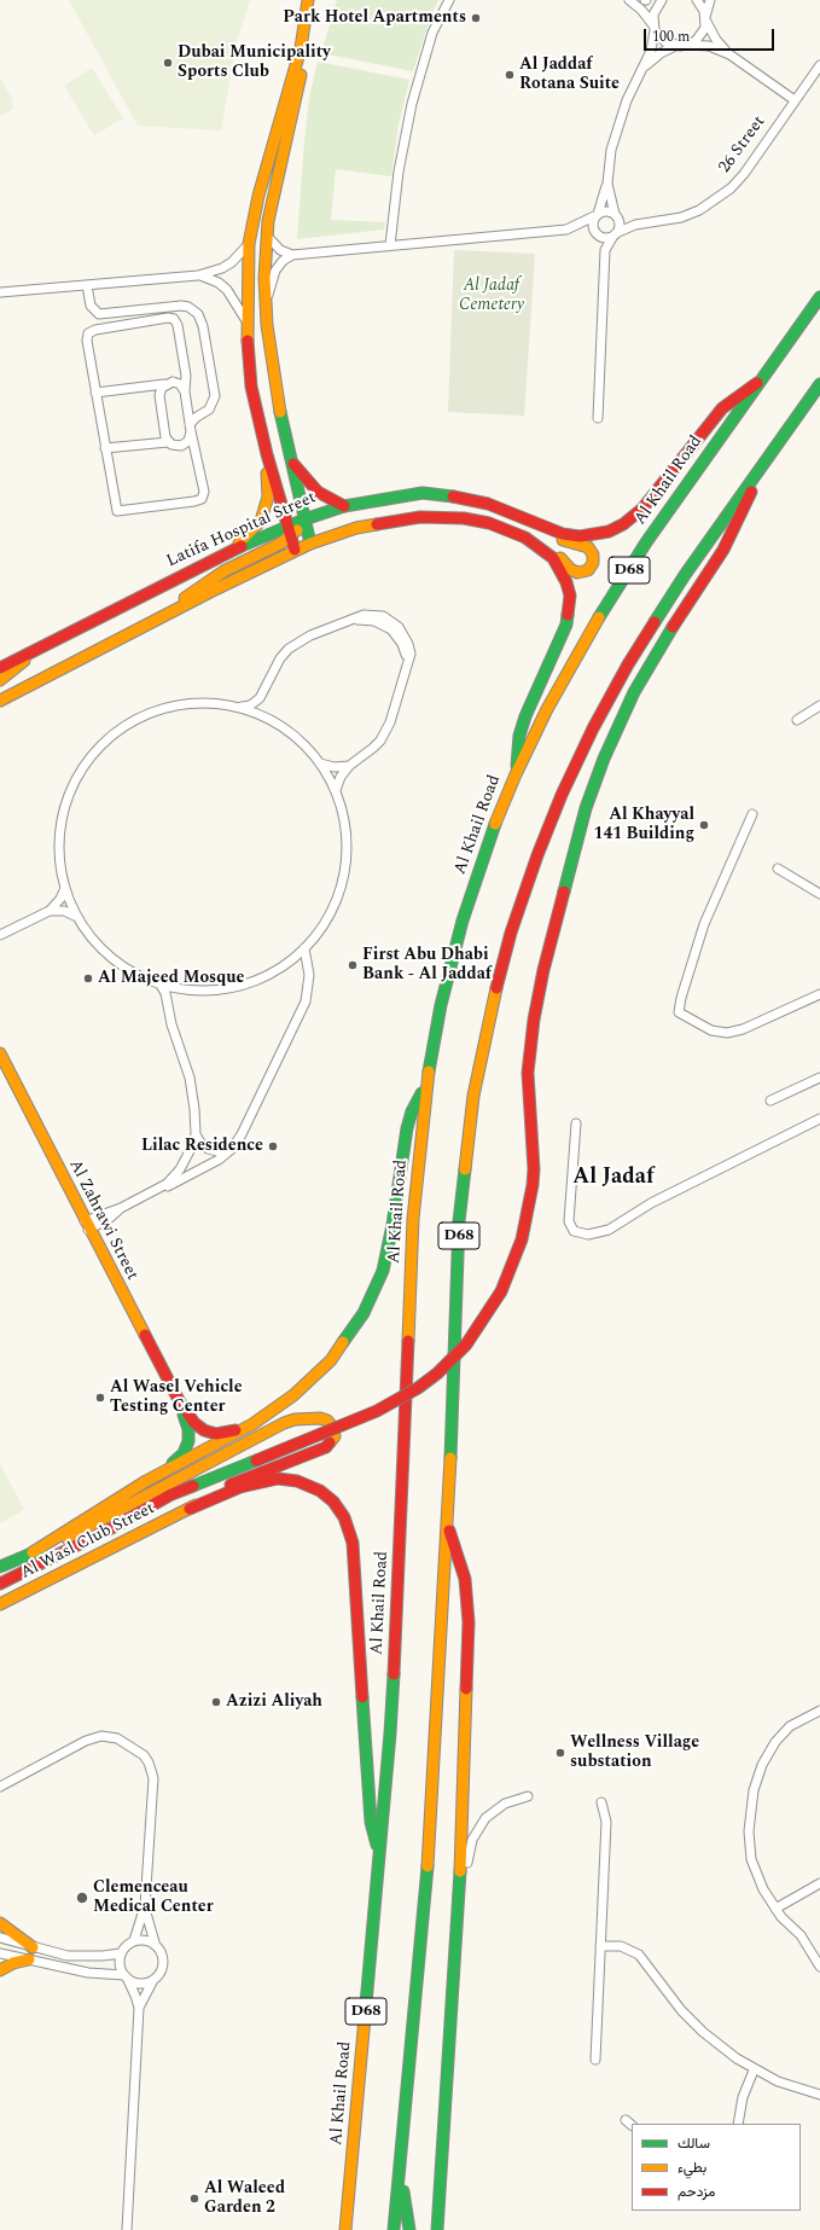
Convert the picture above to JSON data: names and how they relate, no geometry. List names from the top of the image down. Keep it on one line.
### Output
{"streets":{"main road":["Al Khail Road","Latifa Hospital Street","D68","Al Zahrawi Street","Al Wasl Club Street"],"street":["26 Street"]},"crossings":[["Al Khail Road","Latifa Hospital Street"]],"districts":["Al Jadaf"],"parks":["Al Jadaf Cemetery"],"places":["Park Hotel Apartments","Dubai Municipality Sports Club","Al Jaddaf Rotana Suite","Al Khayyal 141 Building","First Abu Dhabi Bank - Al Jaddaf","Al Majeed Mosque","Lilac Residence","Al Wasel Vehicle Testing Center","Azizi Aliyah","Wellness Village substation","Clemenceau Medical Center","Al Waleed Garden 2"],"legend":["سالك","بطيء","مزدحم"],"scale_bar":"100 m"}
